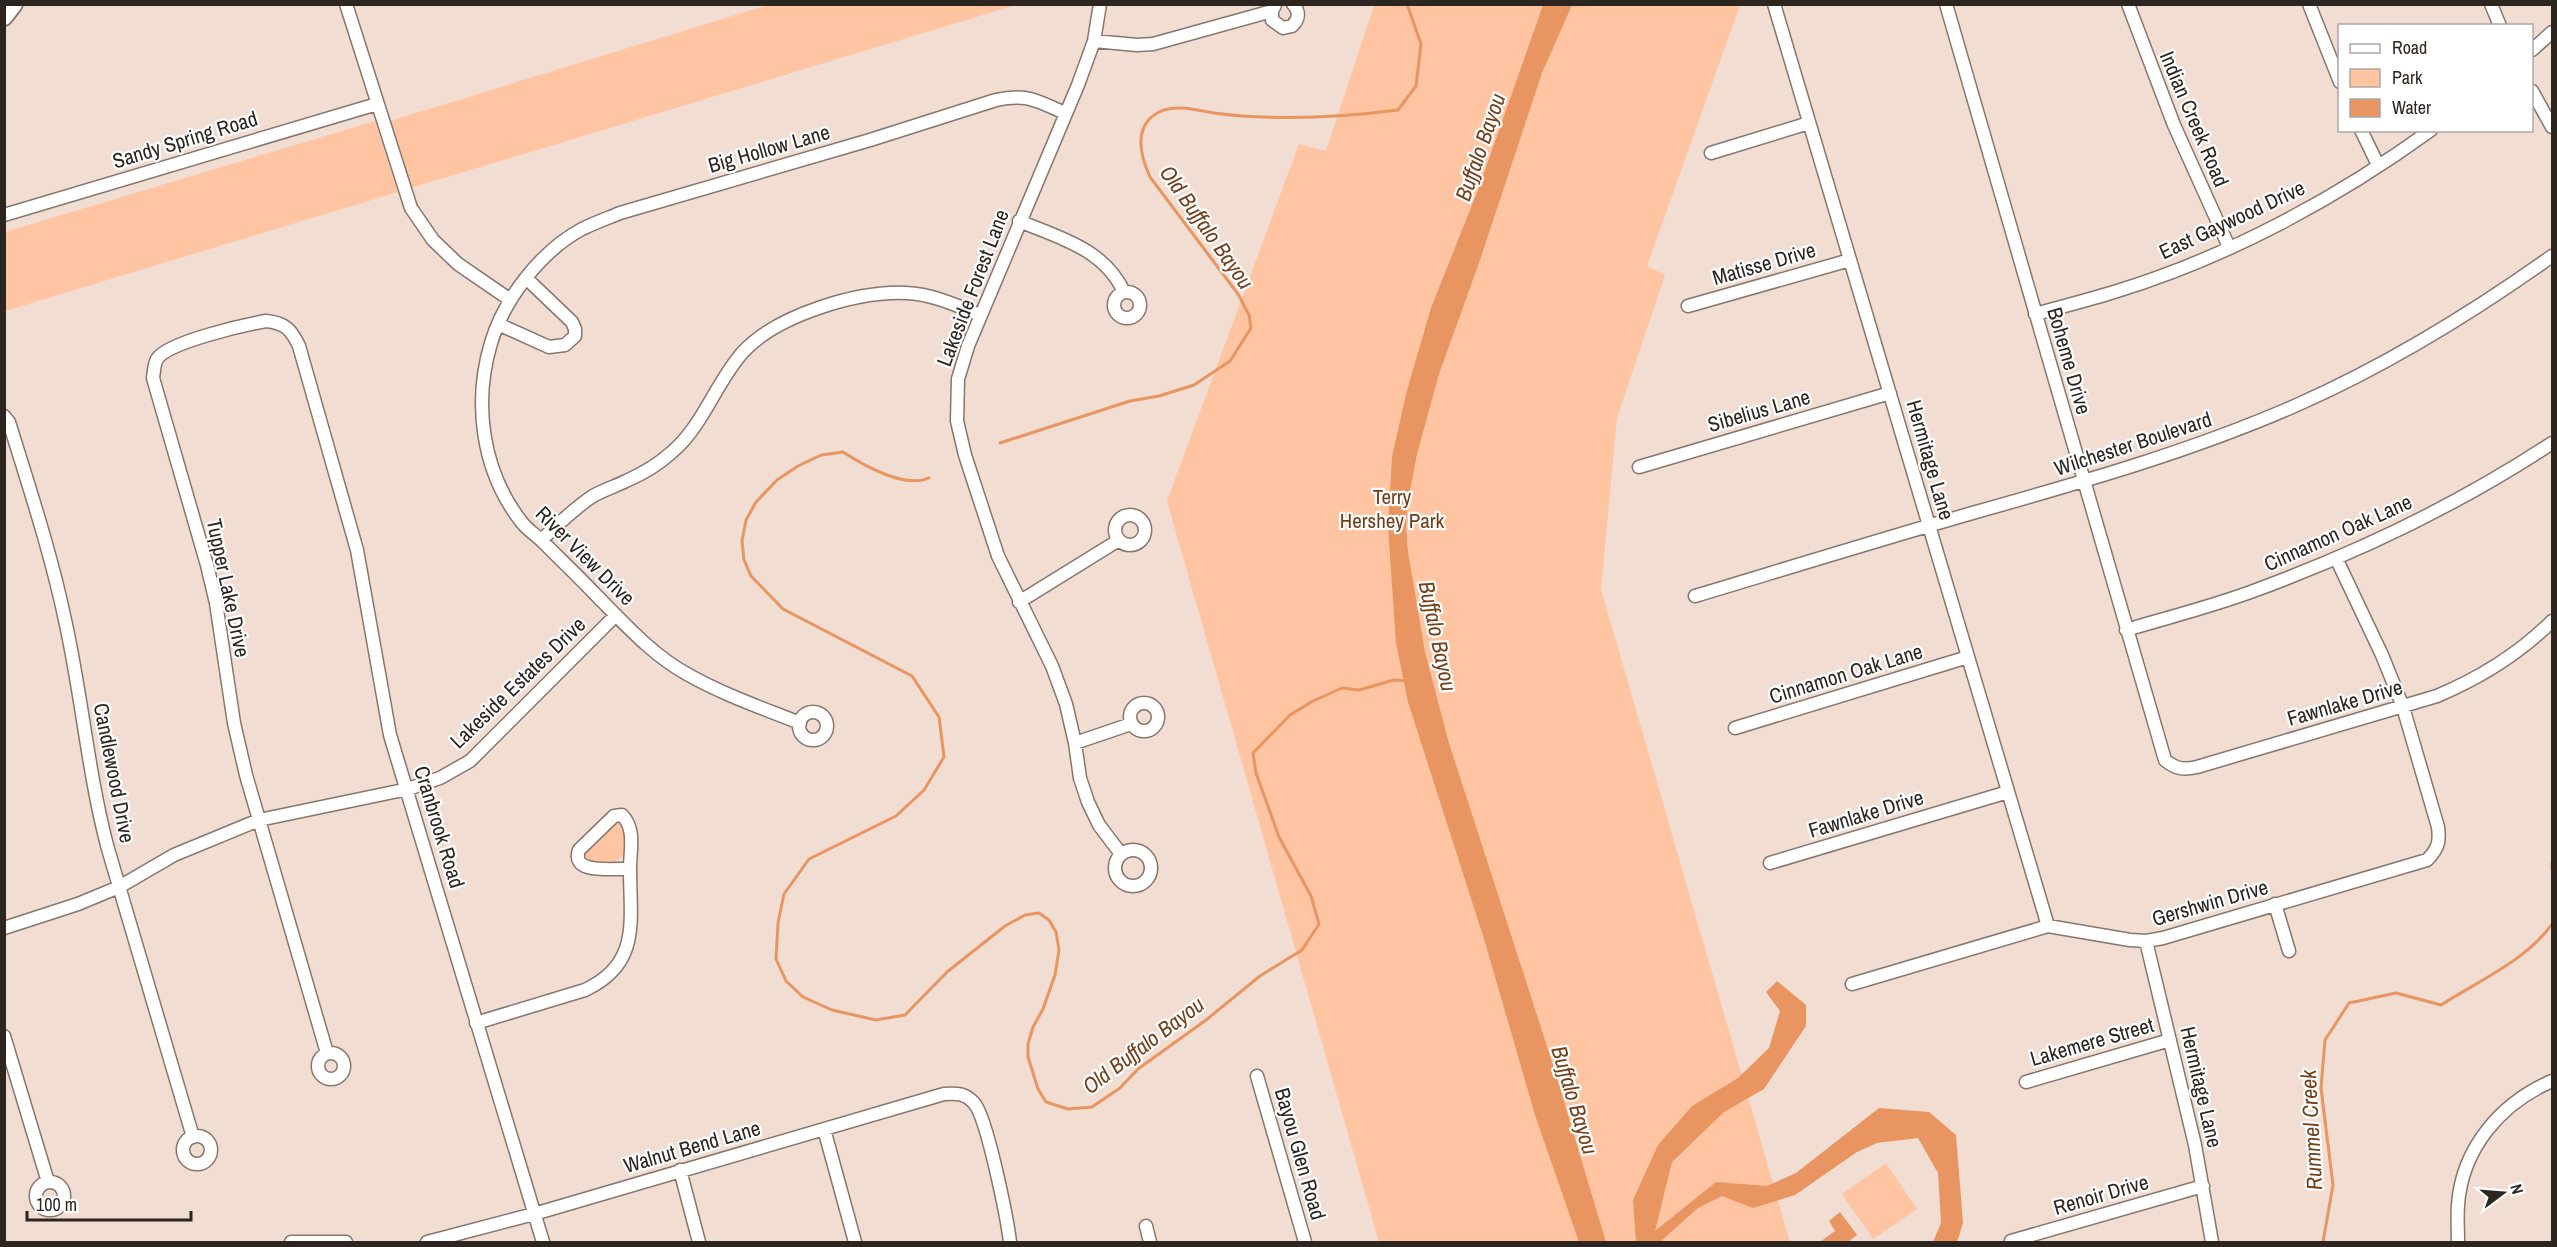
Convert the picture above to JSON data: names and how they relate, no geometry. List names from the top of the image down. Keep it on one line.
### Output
{"streets":{"street":["Indian Creek Road","Sandy Spring Road","Big Hollow Lane","East Gaywood Drive","Matisse Drive","Lakeside Forest Lane","Boheme Drive","Sibelius Lane","Wilchester Boulevard","Hermitage Lane","Cinnamon Oak Lane","River View Drive","Tupper Lake Drive","Lakeside Estates Drive","Fawnlake Drive","Candlewood Drive","Cranbrook Road","Gershwin Drive","Lakemere Street","Walnut Bend Lane","Bayou Glen Road","Renoir Drive"]},"crossings":[["Indian Creek Road","East Gaywood Drive"],["Big Hollow Lane","Lakeside Forest Lane"],["Big Hollow Lane","River View Drive"],["East Gaywood Drive","Boheme Drive"],["Matisse Drive","Hermitage Lane"],["Boheme Drive","Wilchester Boulevard"],["Boheme Drive","Cinnamon Oak Lane"],["Boheme Drive","Fawnlake Drive"],["Sibelius Lane","Hermitage Lane"],["Wilchester Boulevard","Hermitage Lane"],["Hermitage Lane","Cinnamon Oak Lane"],["Hermitage Lane","Fawnlake Drive"],["Hermitage Lane","Gershwin Drive"],["Hermitage Lane","Lakemere Street"],["Hermitage Lane","Renoir Drive"],["River View Drive","Lakeside Estates Drive"],["Tupper Lake Drive","Lakeside Estates Drive"],["Tupper Lake Drive","Cranbrook Road"],["Lakeside Estates Drive","Candlewood Drive"],["Lakeside Estates Drive","Cranbrook Road"],["Fawnlake Drive","Gershwin Drive"],["Cranbrook Road","Walnut Bend Lane"]],"water":["Buffalo Bayou","Old Buffalo Bayou","Rummel Creek"],"parks":["Terry Hershey Park"],"legend":["Road","Park","Water"],"scale_bar":"100 m","north":"right"}
